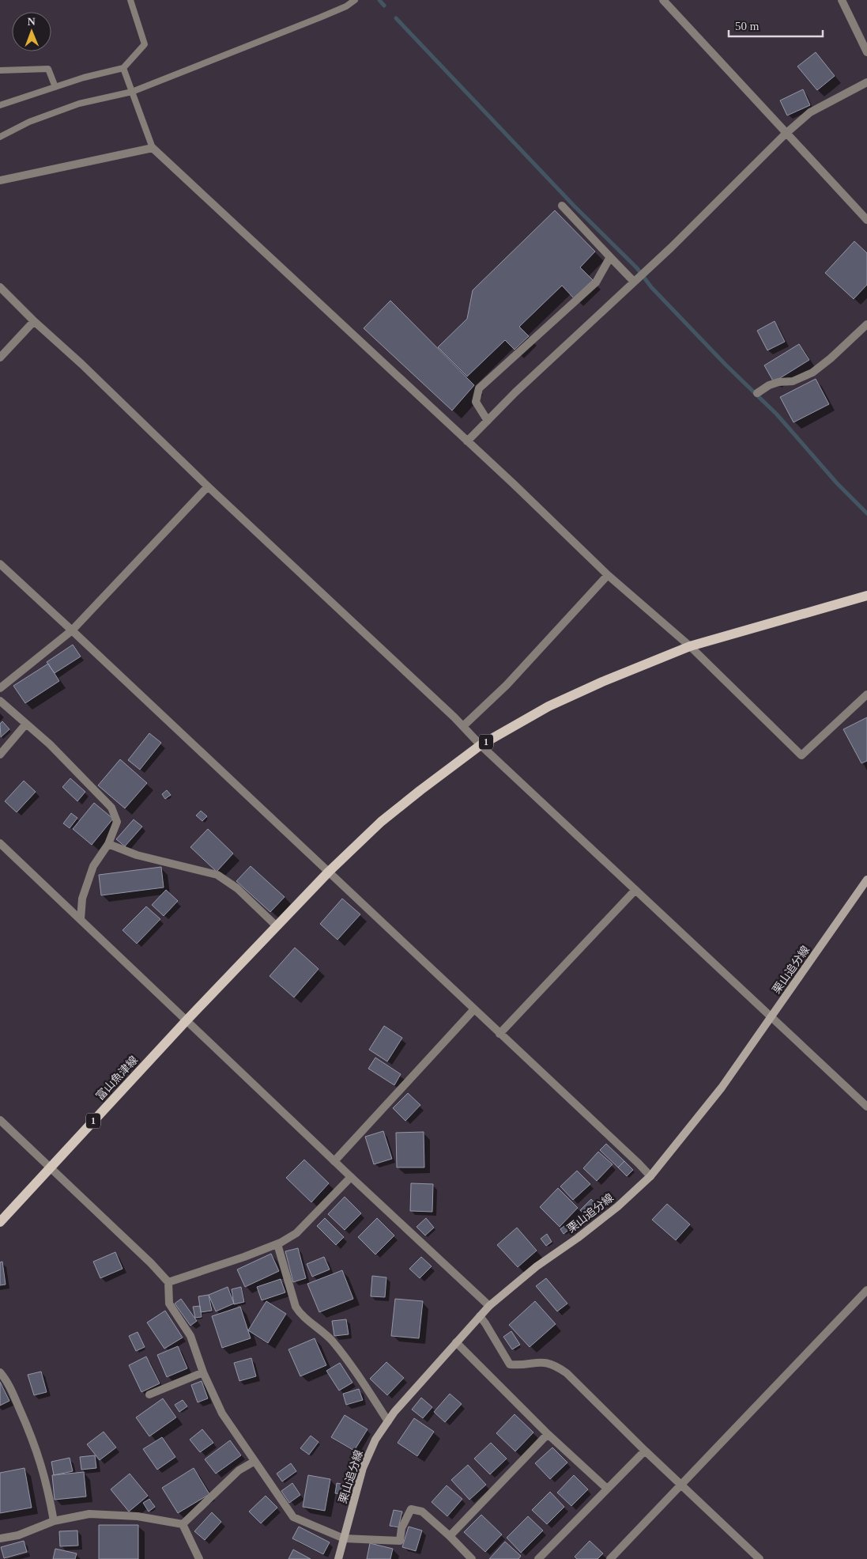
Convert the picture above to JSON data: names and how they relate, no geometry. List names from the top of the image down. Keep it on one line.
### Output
{"streets":{"main road":["1","栗山追分線","富山魚津線"]},"crossings":[["1","富山魚津線"]],"scale_bar":"50 m","north":"top"}
